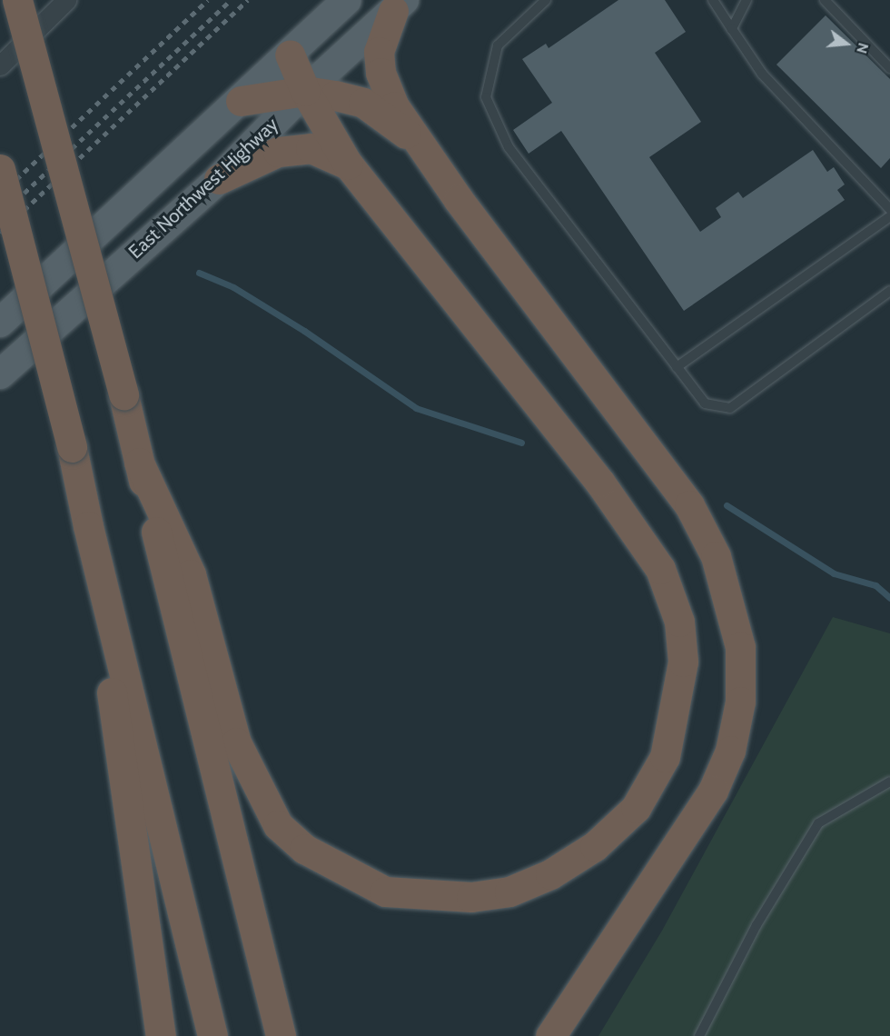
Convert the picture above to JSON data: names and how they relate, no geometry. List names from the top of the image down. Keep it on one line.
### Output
{"streets":{"main road":["East Northwest Highway"]},"north":"right"}
